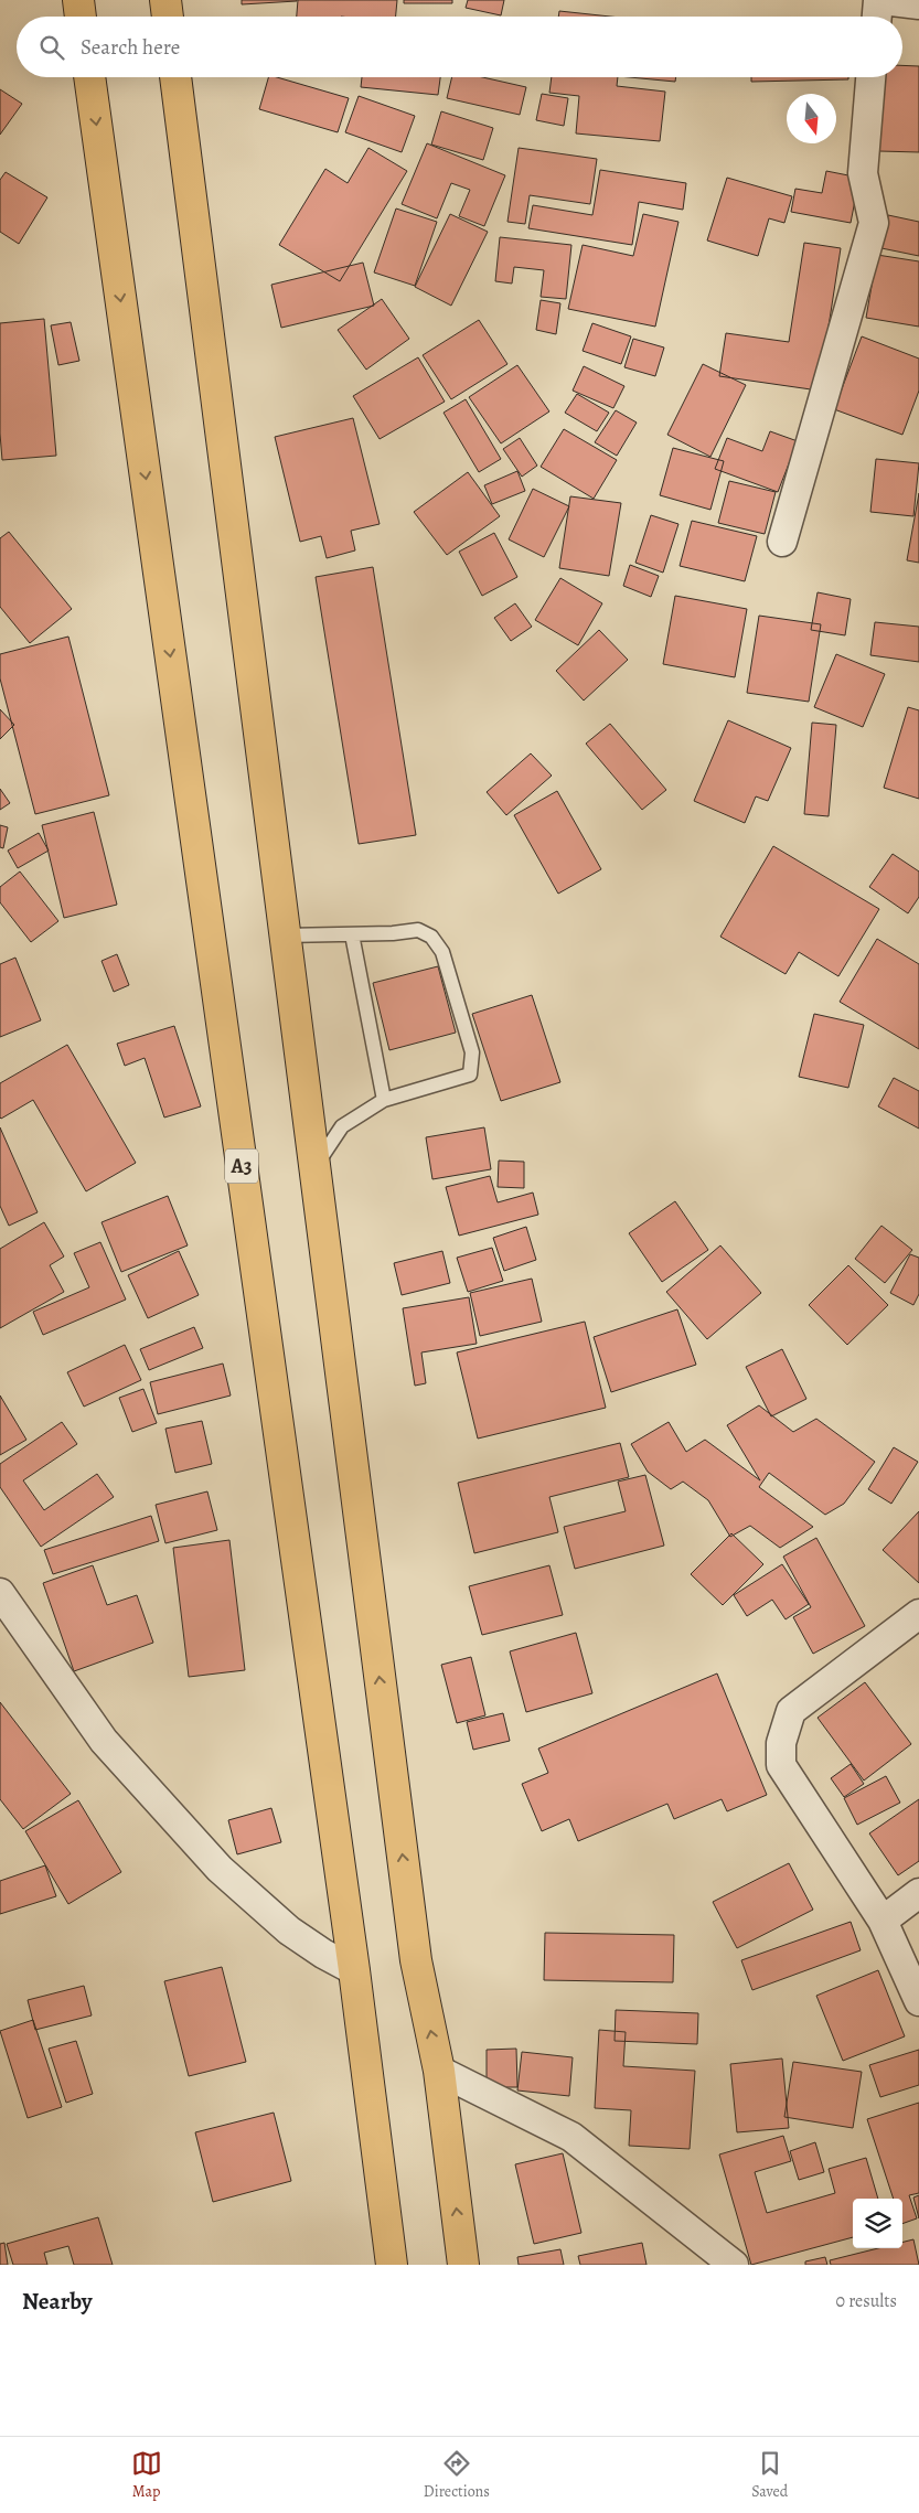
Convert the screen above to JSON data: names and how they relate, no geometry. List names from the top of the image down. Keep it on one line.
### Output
{"streets":{"highway":["A3"]},"north":"bottom","page":{"search":"Search here","heading":["Nearby","0 results"],"nav":["Map","Directions","Saved"]}}
